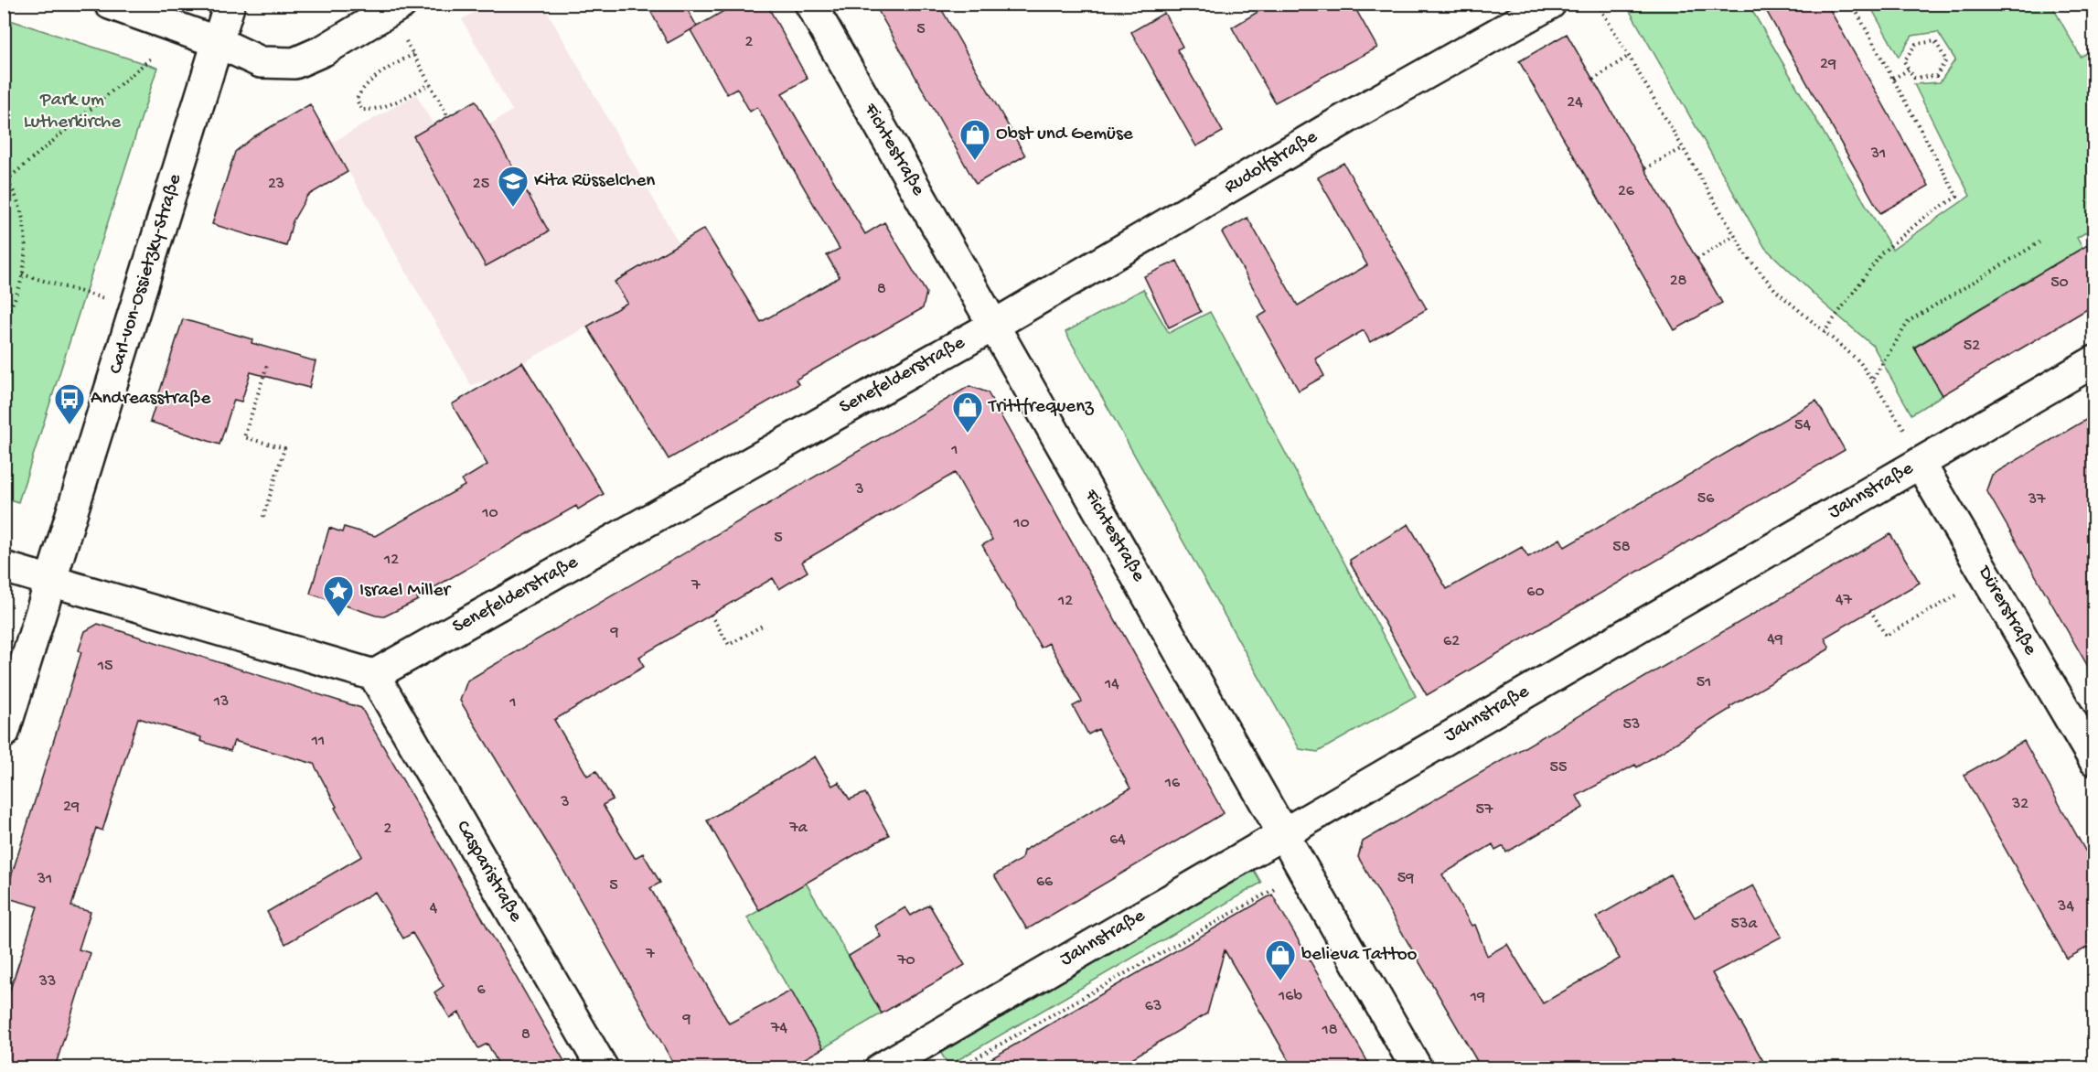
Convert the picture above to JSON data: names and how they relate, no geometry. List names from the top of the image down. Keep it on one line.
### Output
{"streets":{"street":["Fichtestraße","Rudolfstraße","Carl-von-Ossietzky-Straße","Senefelderstraße","Jahnstraße","Dürerstraße","Casparistraße"]},"crossings":[["Fichtestraße","Rudolfstraße"],["Fichtestraße","Senefelderstraße"],["Fichtestraße","Jahnstraße"],["Rudolfstraße","Senefelderstraße"],["Senefelderstraße","Casparistraße"],["Jahnstraße","Dürerstraße"]],"parks":["Park um Lutherkirche"],"places":{"shop":["Obst und Gemüse","Trittfrequenz","believa Tattoo"],"school or university":["Kita Rüsselchen"],"bus stop":["Andreasstraße"],"place":["Israel Miller"]},"house_numbers":["5","2","29","24","31","23","25","26","28","50","8","52","54","1","3","56","37","10","10","5","58","12","7","60","47","12","9","49","62","15","51","14","13","1","53","11","55","16","3","32","29","57","7a","2","64","59","31","66","5","34","4","53a","7","70","33","6","16b","19","63","9","74","18","8"]}
